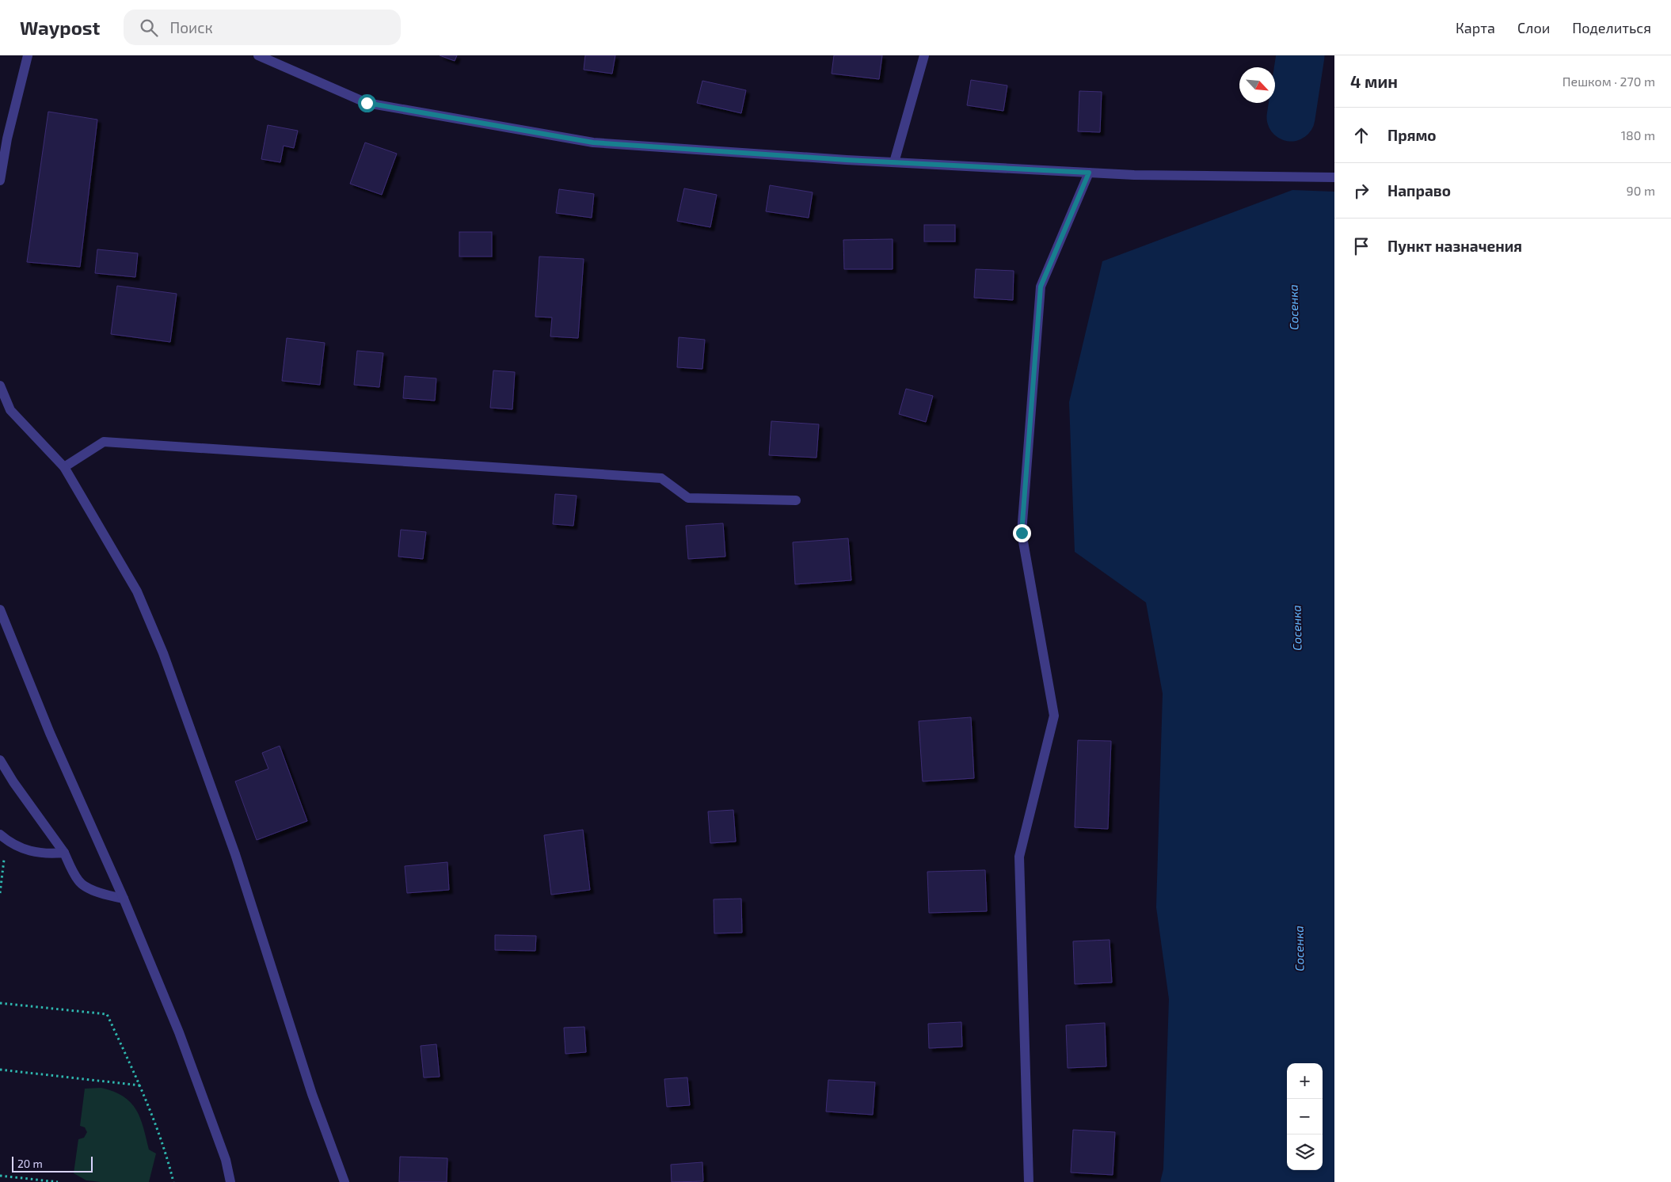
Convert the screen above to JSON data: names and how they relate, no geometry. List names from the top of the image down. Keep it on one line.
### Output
{"water":["Сосенка"],"scale_bar":"20 m","north":"bottom right","page":{"header":"Waypost","search":"Поиск","nav":["Карта","Слои","Поделиться"],"heading":["4 мин","Пешком · 270 m"],"list":[["Прямо","180 m"],["Направо","90 m"],"Пункт назначения"],"map_buttons":["+","−"],"scale":"20 m"}}
